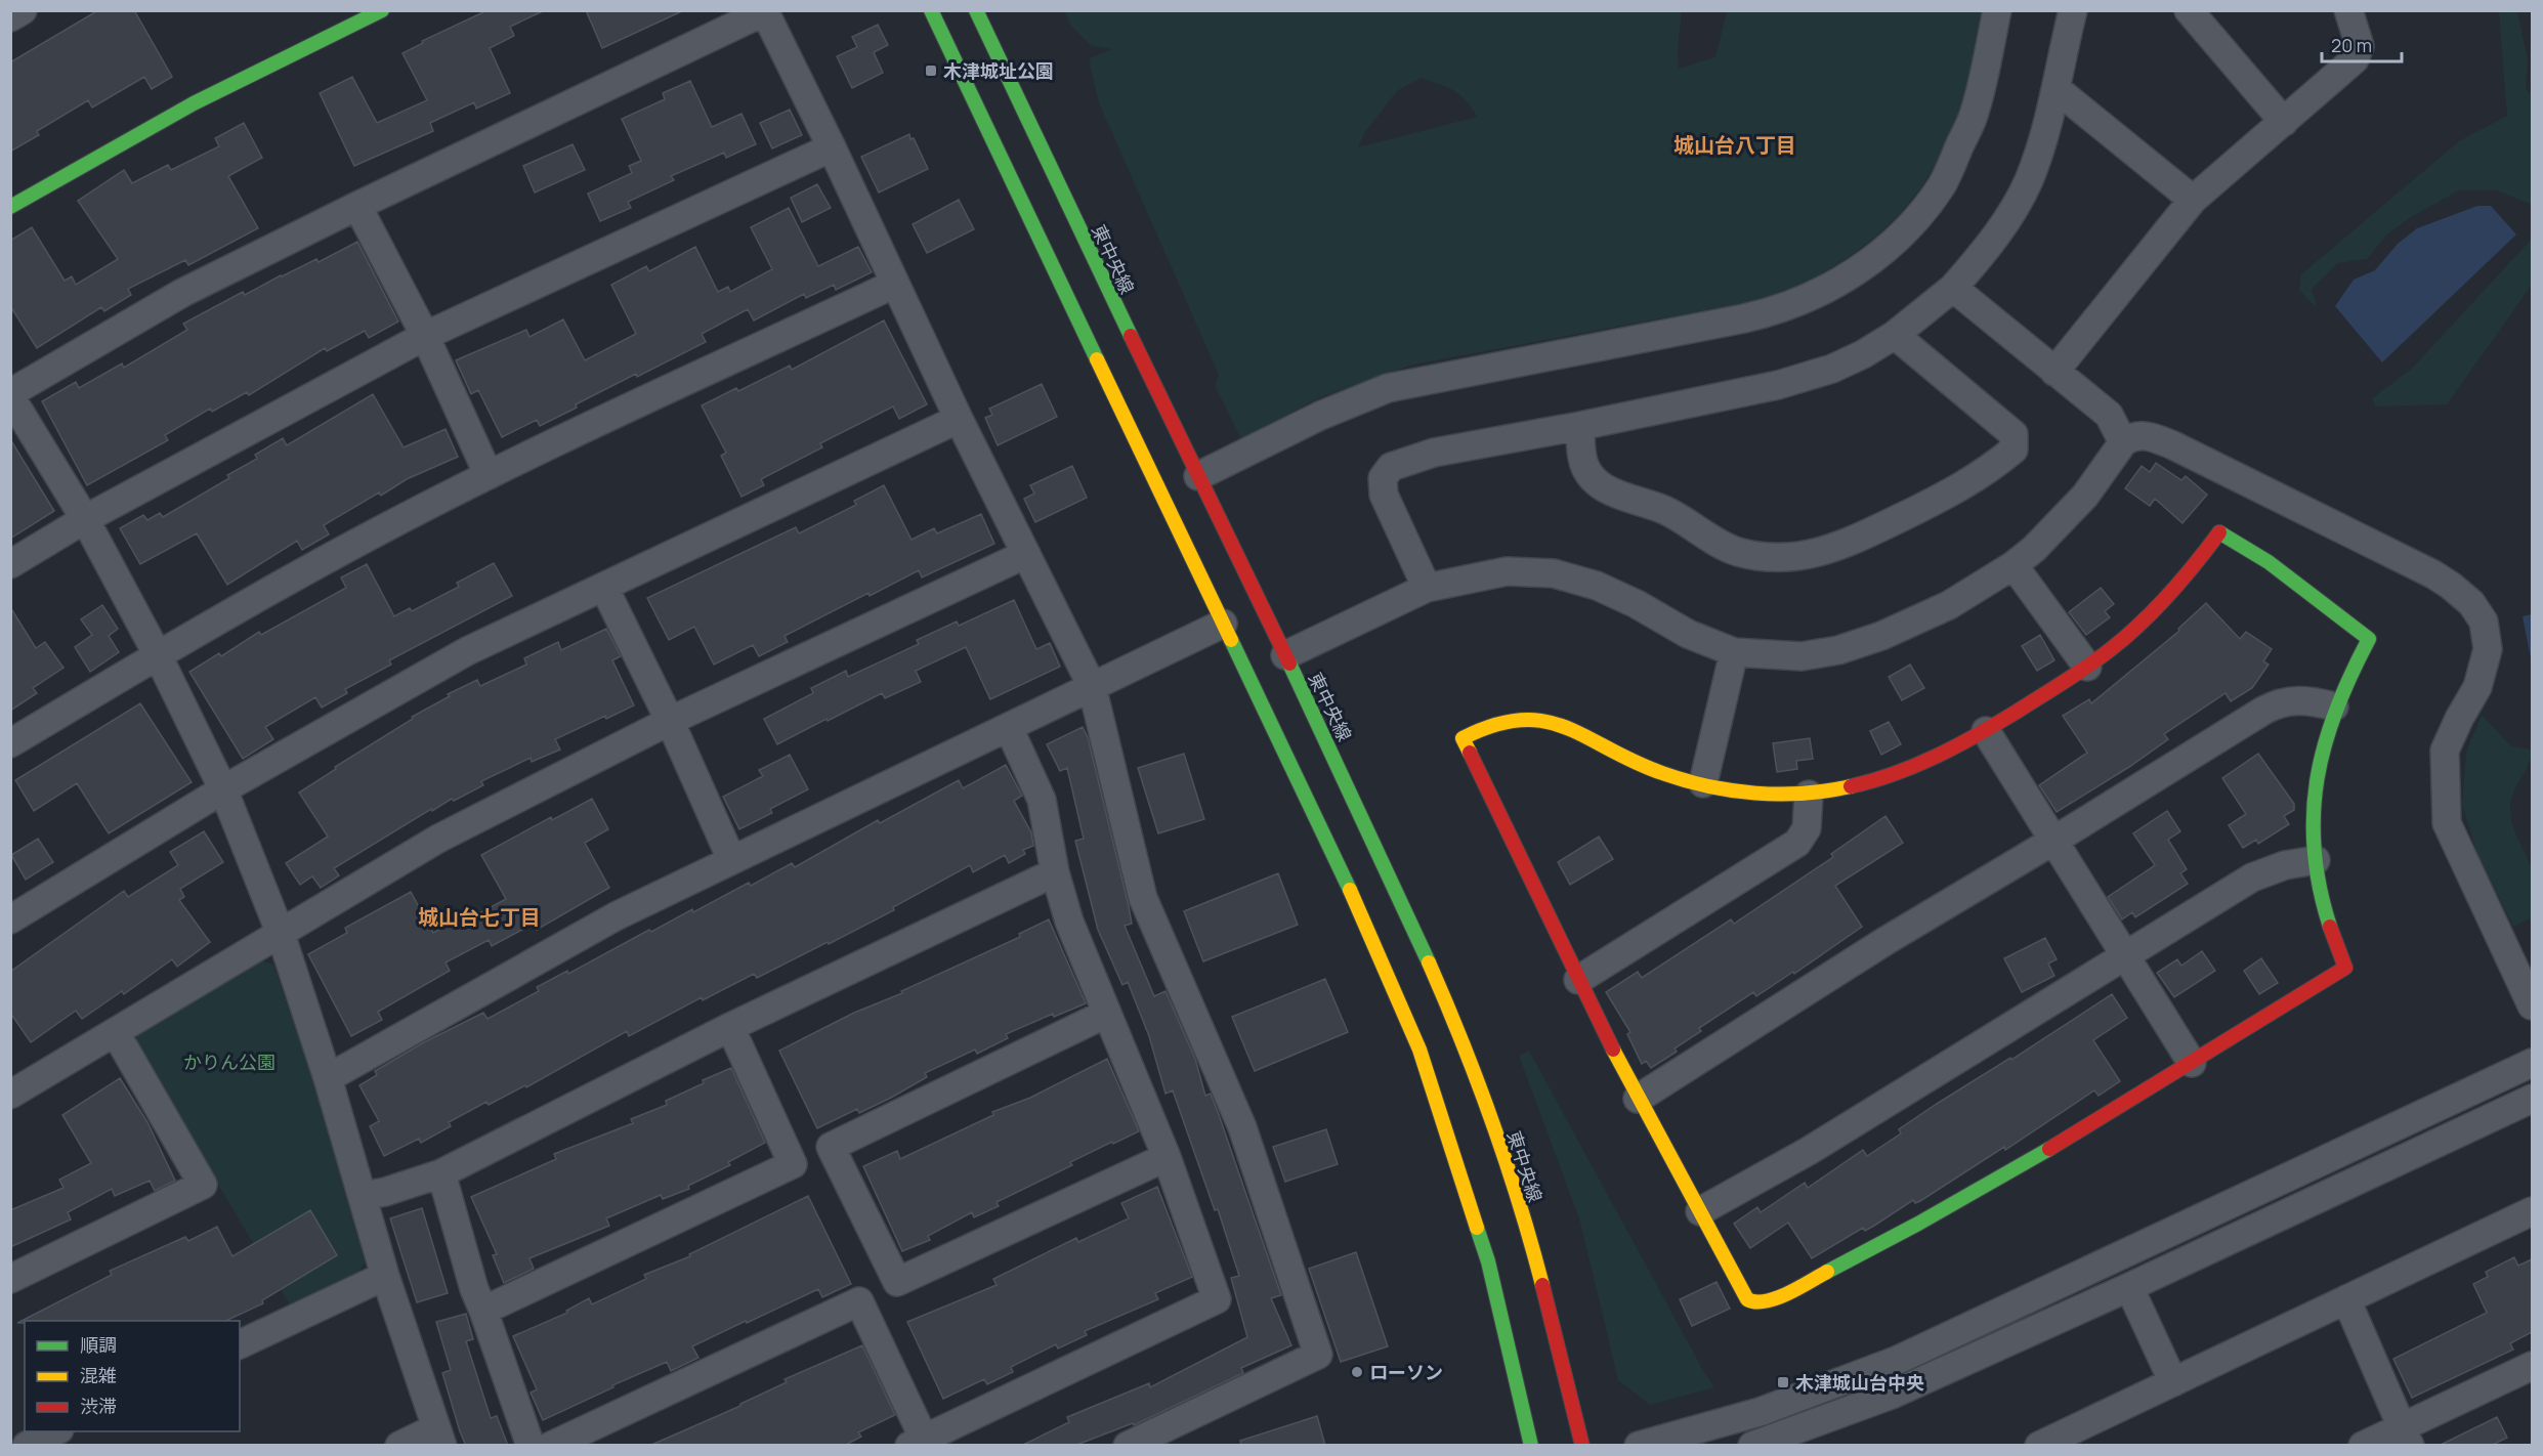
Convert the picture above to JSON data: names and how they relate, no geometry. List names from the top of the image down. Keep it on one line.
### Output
{"streets":{"main road":["東中央線"]},"districts":["城山台八丁目","城山台七丁目"],"parks":["かりん公園"],"places":{"transit":["木津城址公園","木津城山台中央"],"other":["ローソン"]},"legend":["順調","混雑","渋滞"],"scale_bar":"20 m"}
